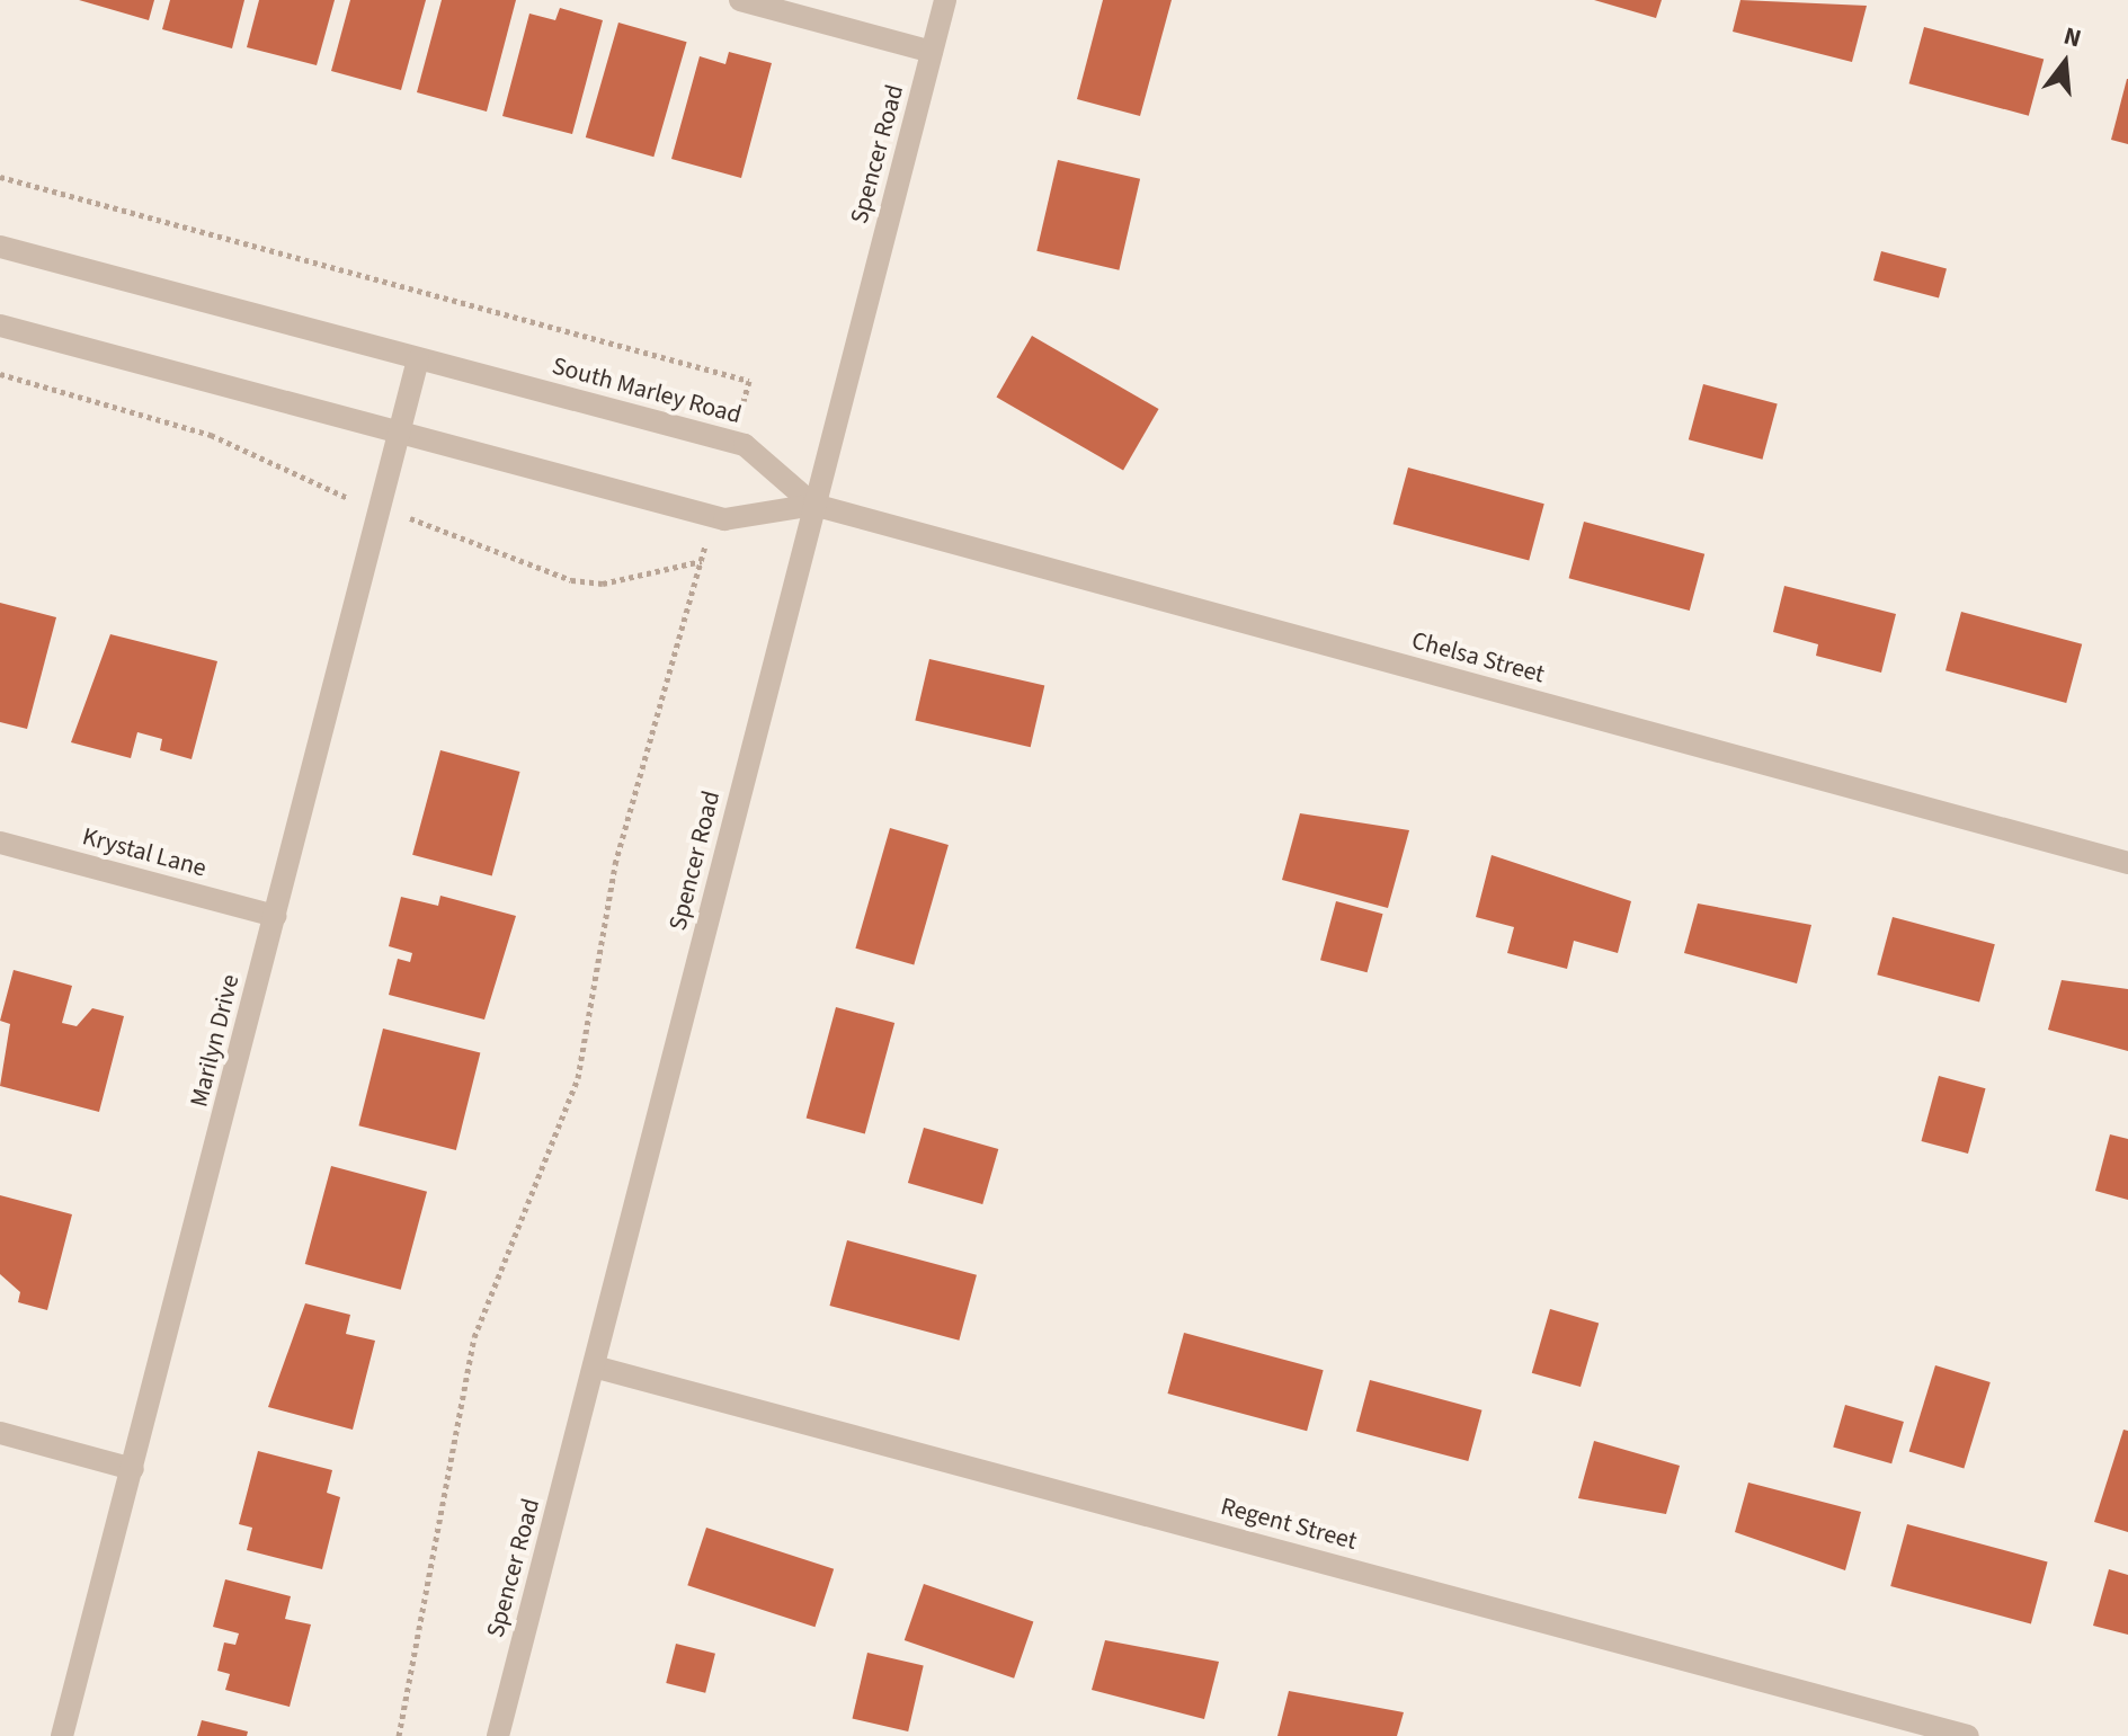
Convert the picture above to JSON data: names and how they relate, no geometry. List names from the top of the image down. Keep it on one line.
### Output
{"streets":{"street":["Spencer Road","South Marley Road","Chelsa Street","Krystal Lane","Marilyn Drive","Regent Street"]},"crossings":[["Spencer Road","South Marley Road"],["Spencer Road","Chelsa Street"],["Spencer Road","Regent Street"],["South Marley Road","Chelsa Street"],["South Marley Road","Marilyn Drive"],["Krystal Lane","Marilyn Drive"]],"north":"top"}
